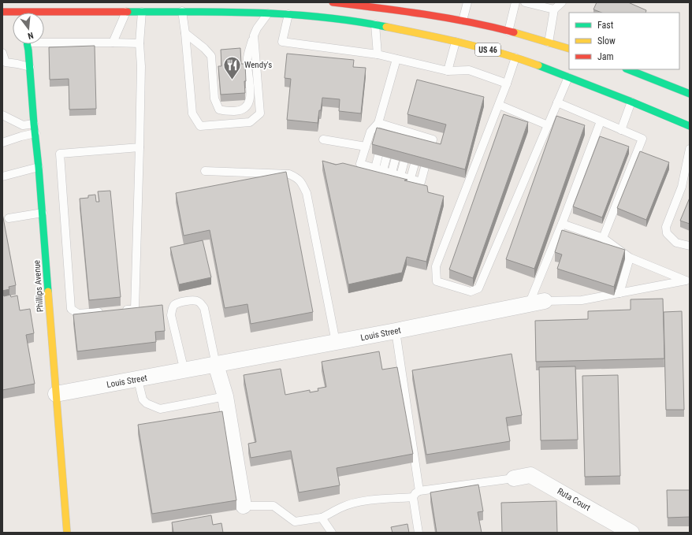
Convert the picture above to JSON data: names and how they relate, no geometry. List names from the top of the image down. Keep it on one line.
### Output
{"streets":{"main road":["US 46","Phillips Avenue"],"street":["Louis Street","Ruta Court"]},"crossings":[["Phillips Avenue","Louis Street"]],"places":{"restaurant":["Wendy's"]},"legend":["Fast","Slow","Jam"],"north":"bottom"}
